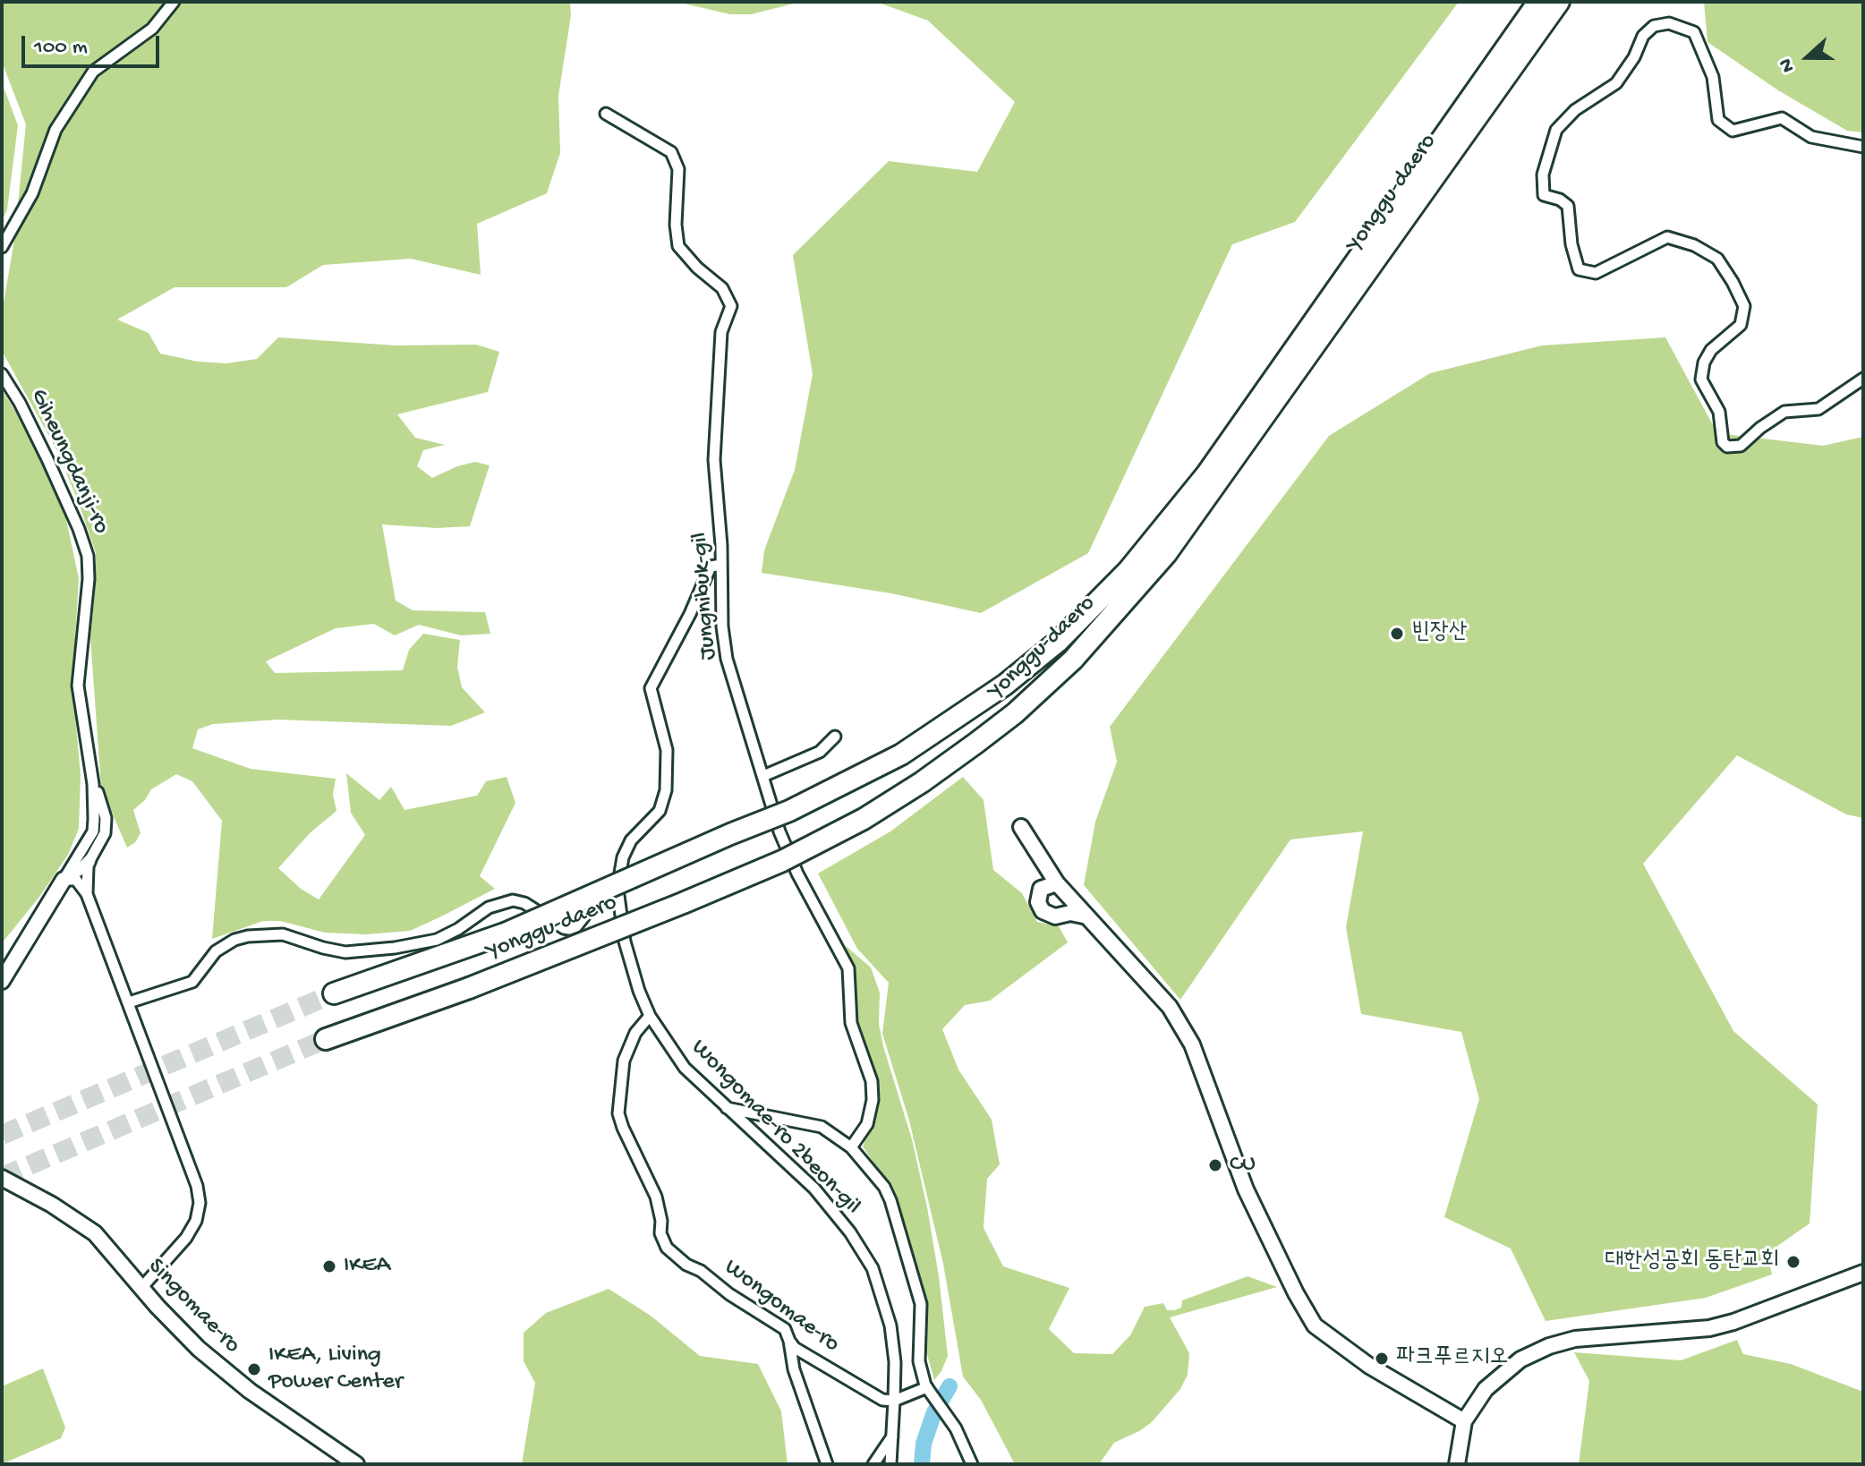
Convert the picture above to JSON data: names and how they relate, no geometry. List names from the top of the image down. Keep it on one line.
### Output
{"streets":{"highway":["Yonggu-daero"],"street":["Giheungdanji-ro","Jungnibuk-gil","Wongomae-ro 2beon-gil","Singomae-ro","Wongomae-ro"]},"crossings":[["Wongomae-ro 2beon-gil","Wongomae-ro"]],"places":["빈장산","CU","대한성공회 동탄교회","IKEA","파크푸르지오","IKEA, Living Power Center"],"scale_bar":"100 m","north":"left"}
